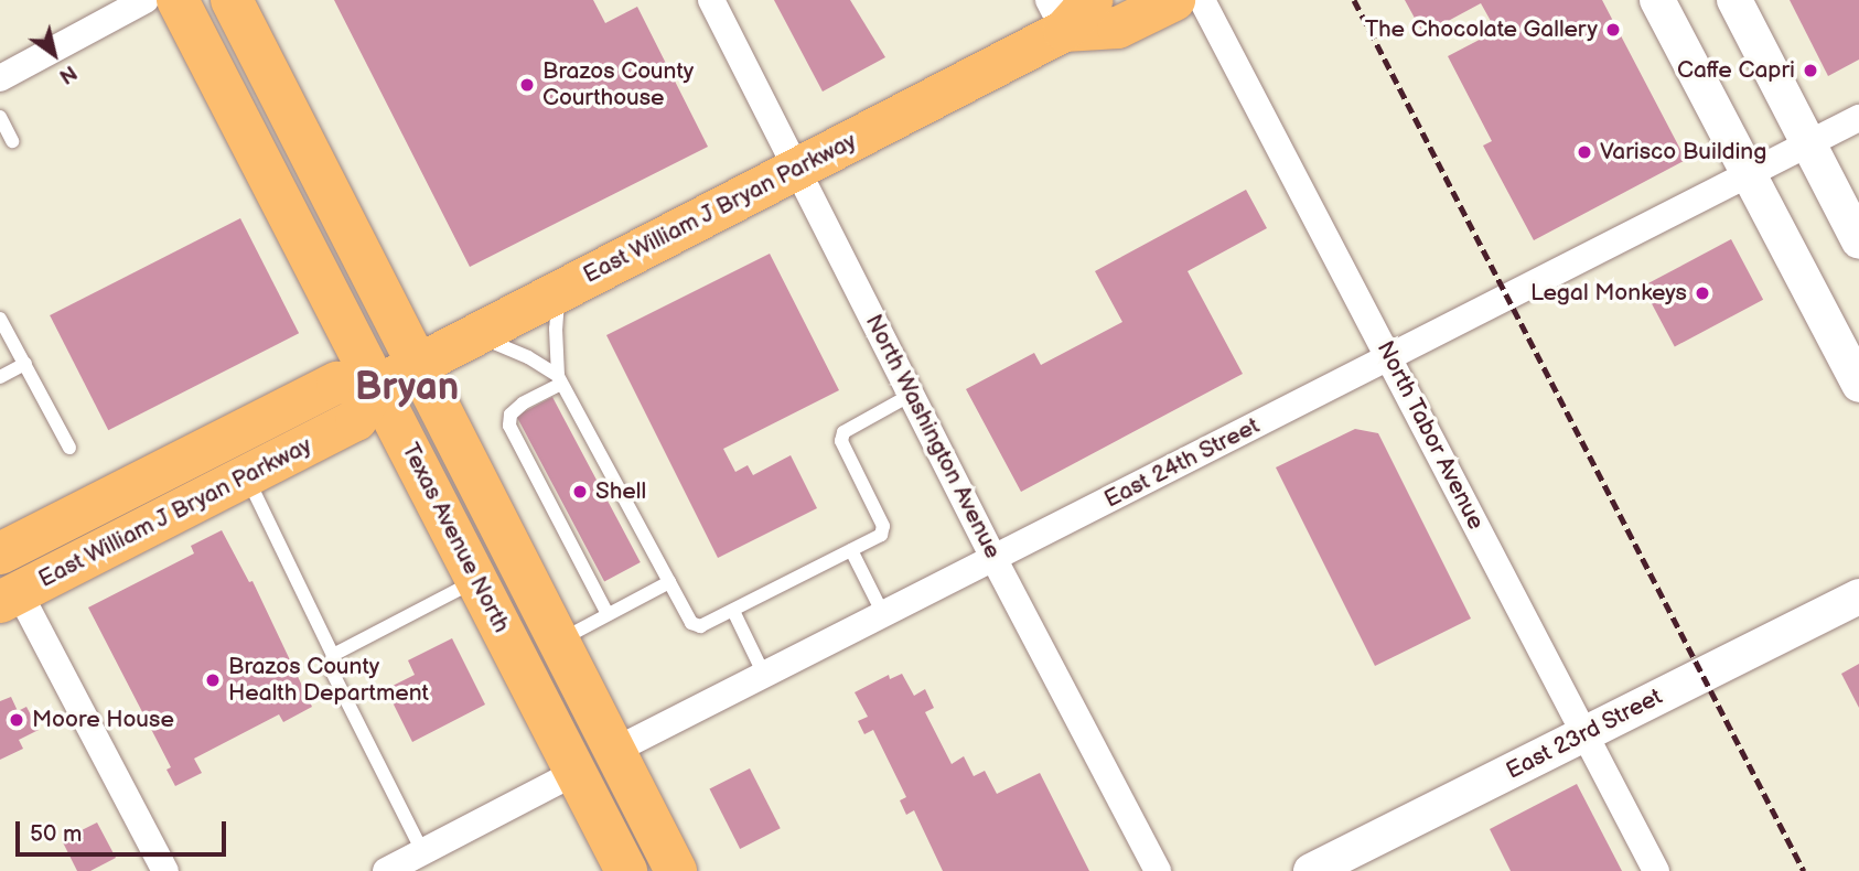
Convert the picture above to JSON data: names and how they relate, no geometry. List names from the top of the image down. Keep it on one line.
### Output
{"streets":{"main road":["East William J Bryan Parkway","Texas Avenue North"],"street":["North Tabor Avenue","North Washington Avenue","East 24th Street","East 23rd Street"]},"crossings":[["East William J Bryan Parkway","North Washington Avenue"],["East William J Bryan Parkway","Texas Avenue North"],["North Tabor Avenue","East 24th Street"],["North Tabor Avenue","East 23rd Street"],["North Washington Avenue","East 24th Street"],["East 24th Street","Texas Avenue North"]],"districts":["Bryan"],"places":["The Chocolate Gallery","Caffe Capri","Brazos County Courthouse","Varisco Building","Legal Monkeys","Shell","Brazos County Health Department","Moore House"],"scale_bar":"50 m","north":"bottom right"}
